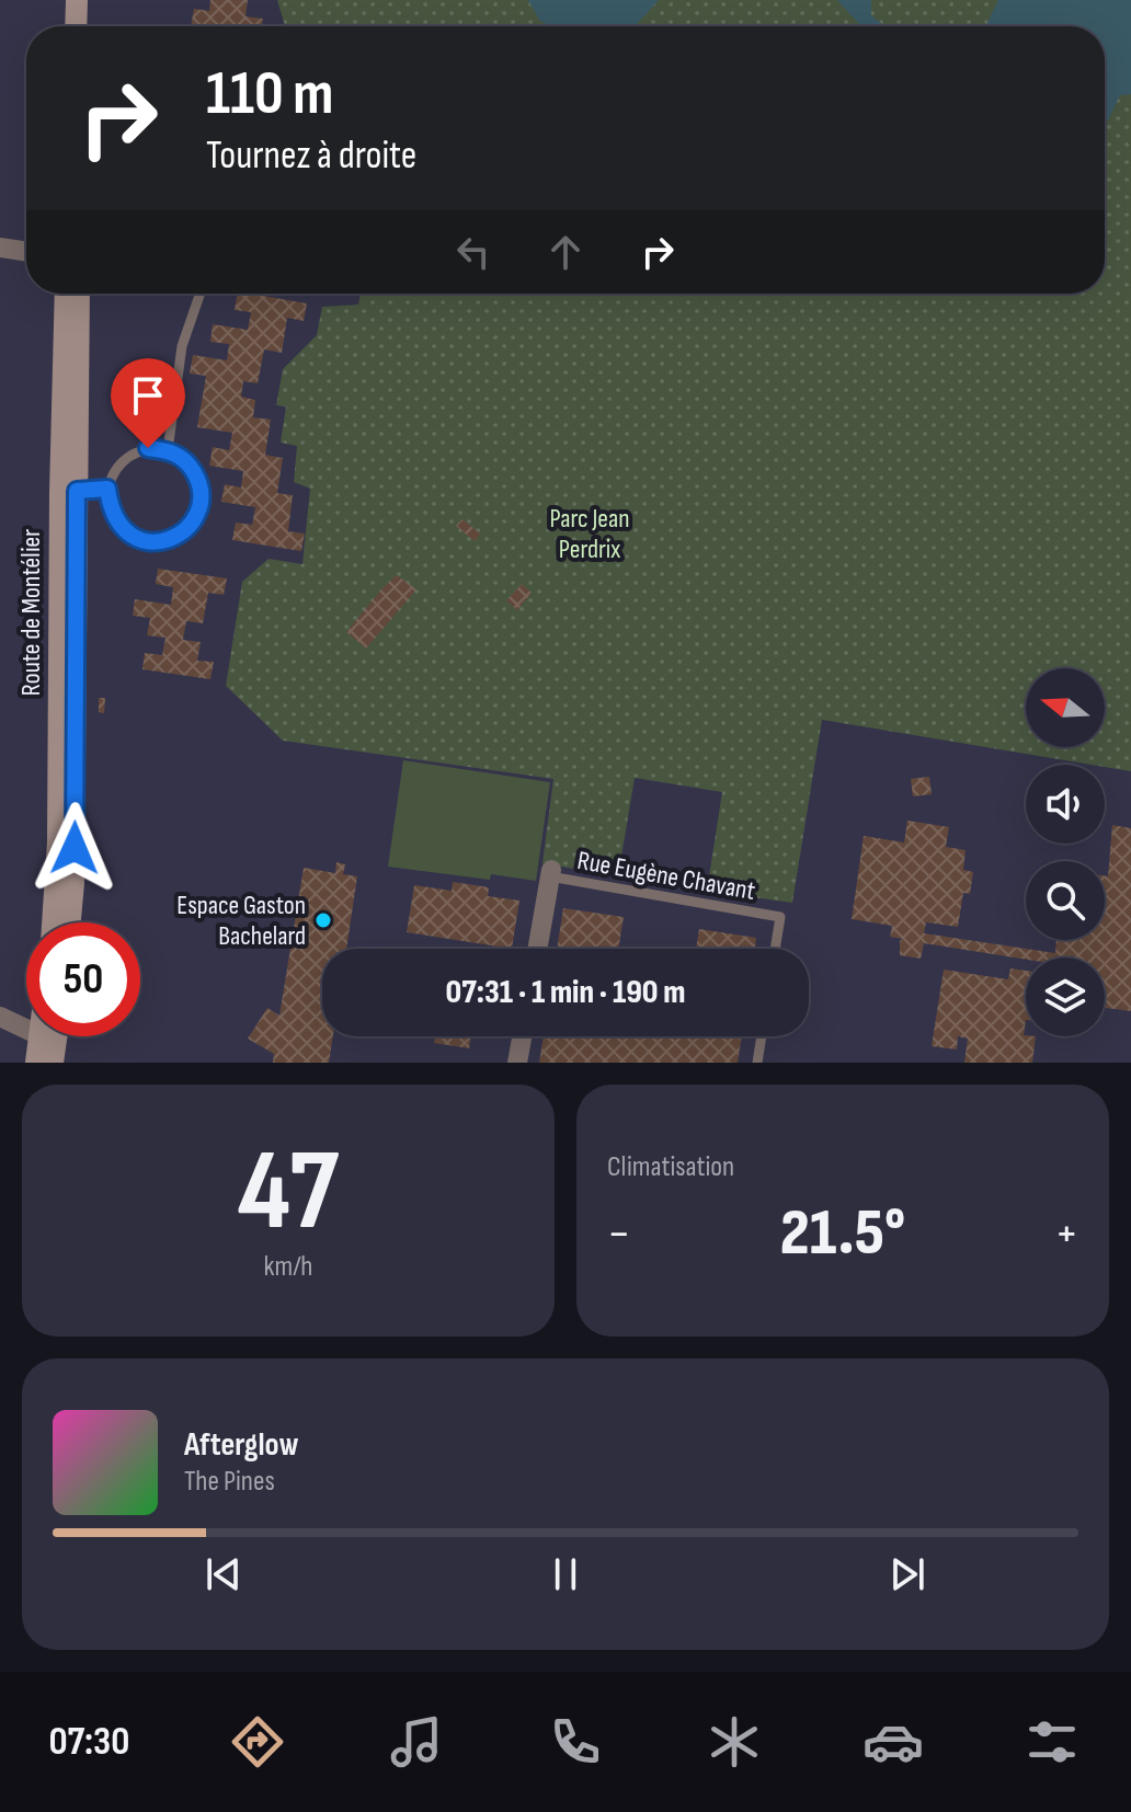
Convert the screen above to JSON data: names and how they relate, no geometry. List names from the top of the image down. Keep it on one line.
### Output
{"streets":{"main road":["Route de Montélier"],"lane":["Rue Eugène Chavant"]},"parks":["Parc Jean Perdrix"],"places":["Espace Gaston Bachelard"],"north":"left","page":{"turn":["110 m","Tournez à droite"],"limit":"50","trip":"07:31 · 1 min · 190 m","tile":[["47","km/h"],"Climatisation"],"heat":["−","21.5°","+"],"song":["Afterglow","The Pines"],"tabs":"07:30"}}
